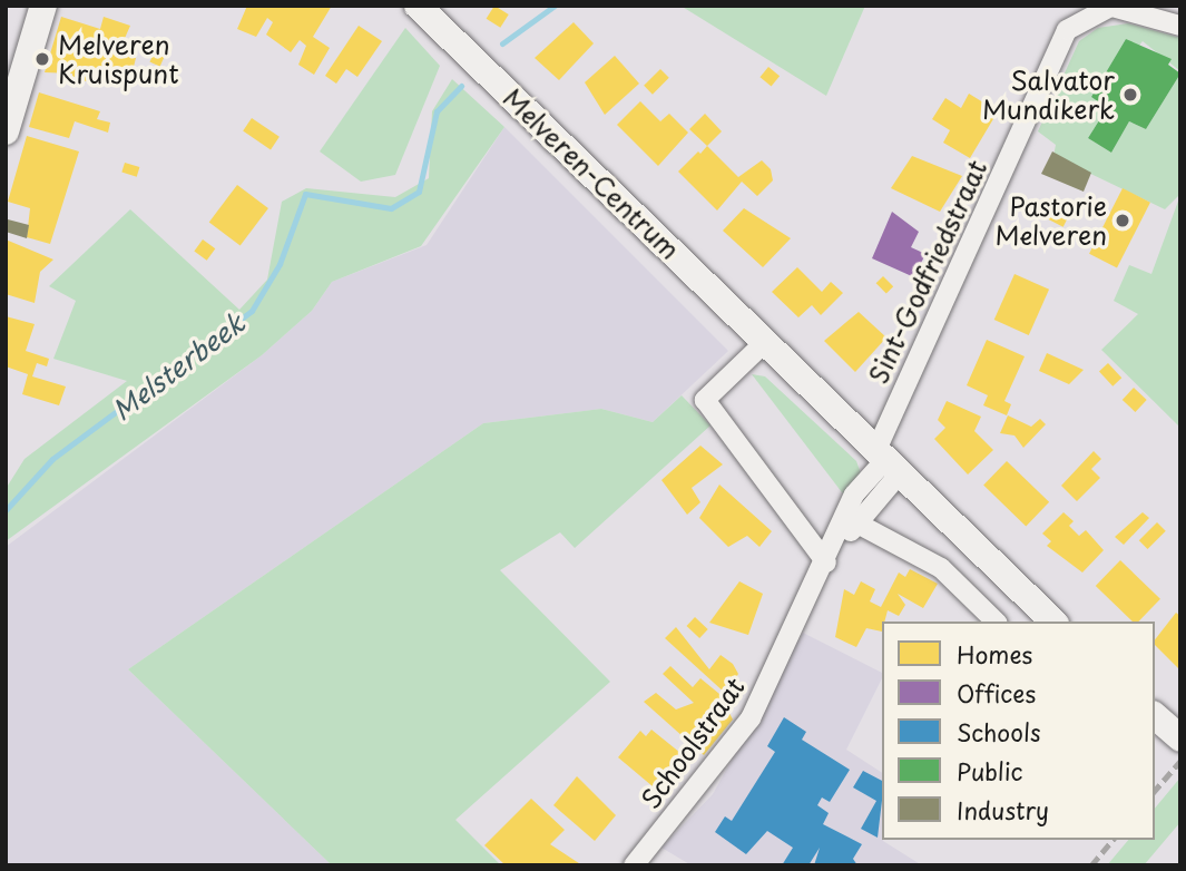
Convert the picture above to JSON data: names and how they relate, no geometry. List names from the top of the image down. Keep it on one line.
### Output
{"streets":{"main road":["Melveren-Centrum"],"street":["Sint-Godfriedstraat","Schoolstraat"]},"crossings":[["Melveren-Centrum","Sint-Godfriedstraat"],["Melveren-Centrum","Schoolstraat"],["Sint-Godfriedstraat","Schoolstraat"]],"water":["Melsterbeek"],"places":["Melveren Kruispunt","Salvator Mundikerk","Pastorie Melveren"],"legend":["Homes","Offices","Schools","Public","Industry"]}
